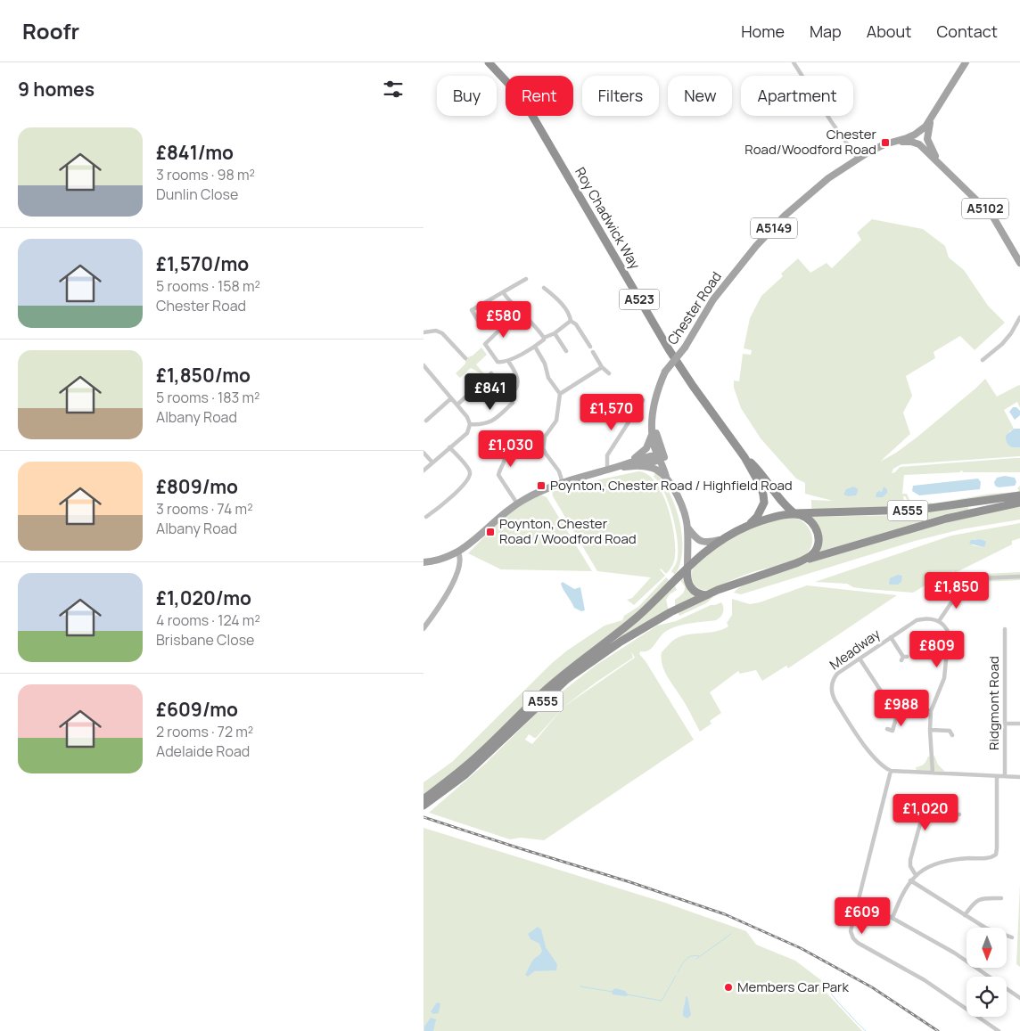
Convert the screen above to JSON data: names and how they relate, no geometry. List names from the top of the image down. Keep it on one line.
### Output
{"streets":{"highway":["Roy Chadwick Way","A523","A555"],"main road":["A5102","A5149","Chester Road"],"street":["Meadway","Ridgmont Road"]},"crossings":[["A5102","Chester Road"],["Roy Chadwick Way","A555"],["Chester Road","A555"]],"places":{"transit":["Chester Road/Woodford Road","Poynton, Chester Road / Highfield Road","Poynton, Chester Road / Woodford Road"],"other":["Members Car Park"]},"north":"bottom","page":{"header":"Roofr","nav":["Home","Map","About","Contact"],"heading":"9 homes","chip":["Buy","Rent","Filters","New","Apartment"],"list":[{"name":"£841/mo","note":"3 rooms · 98 m² · Dunlin Close"},{"name":"£1,570/mo","note":"5 rooms · 158 m² · Chester Road"},{"name":"£1,850/mo","note":"5 rooms · 183 m² · Albany Road"},{"name":"£809/mo","note":"3 rooms · 74 m² · Albany Road"},{"name":"£1,020/mo","note":"4 rooms · 124 m² · Brisbane Close"},{"name":"£609/mo","note":"2 rooms · 72 m² · Adelaide Road"}],"price":["£580","£841","£1,570","£1,030","£1,850","£809","£988","£1,020","£609"]}}
